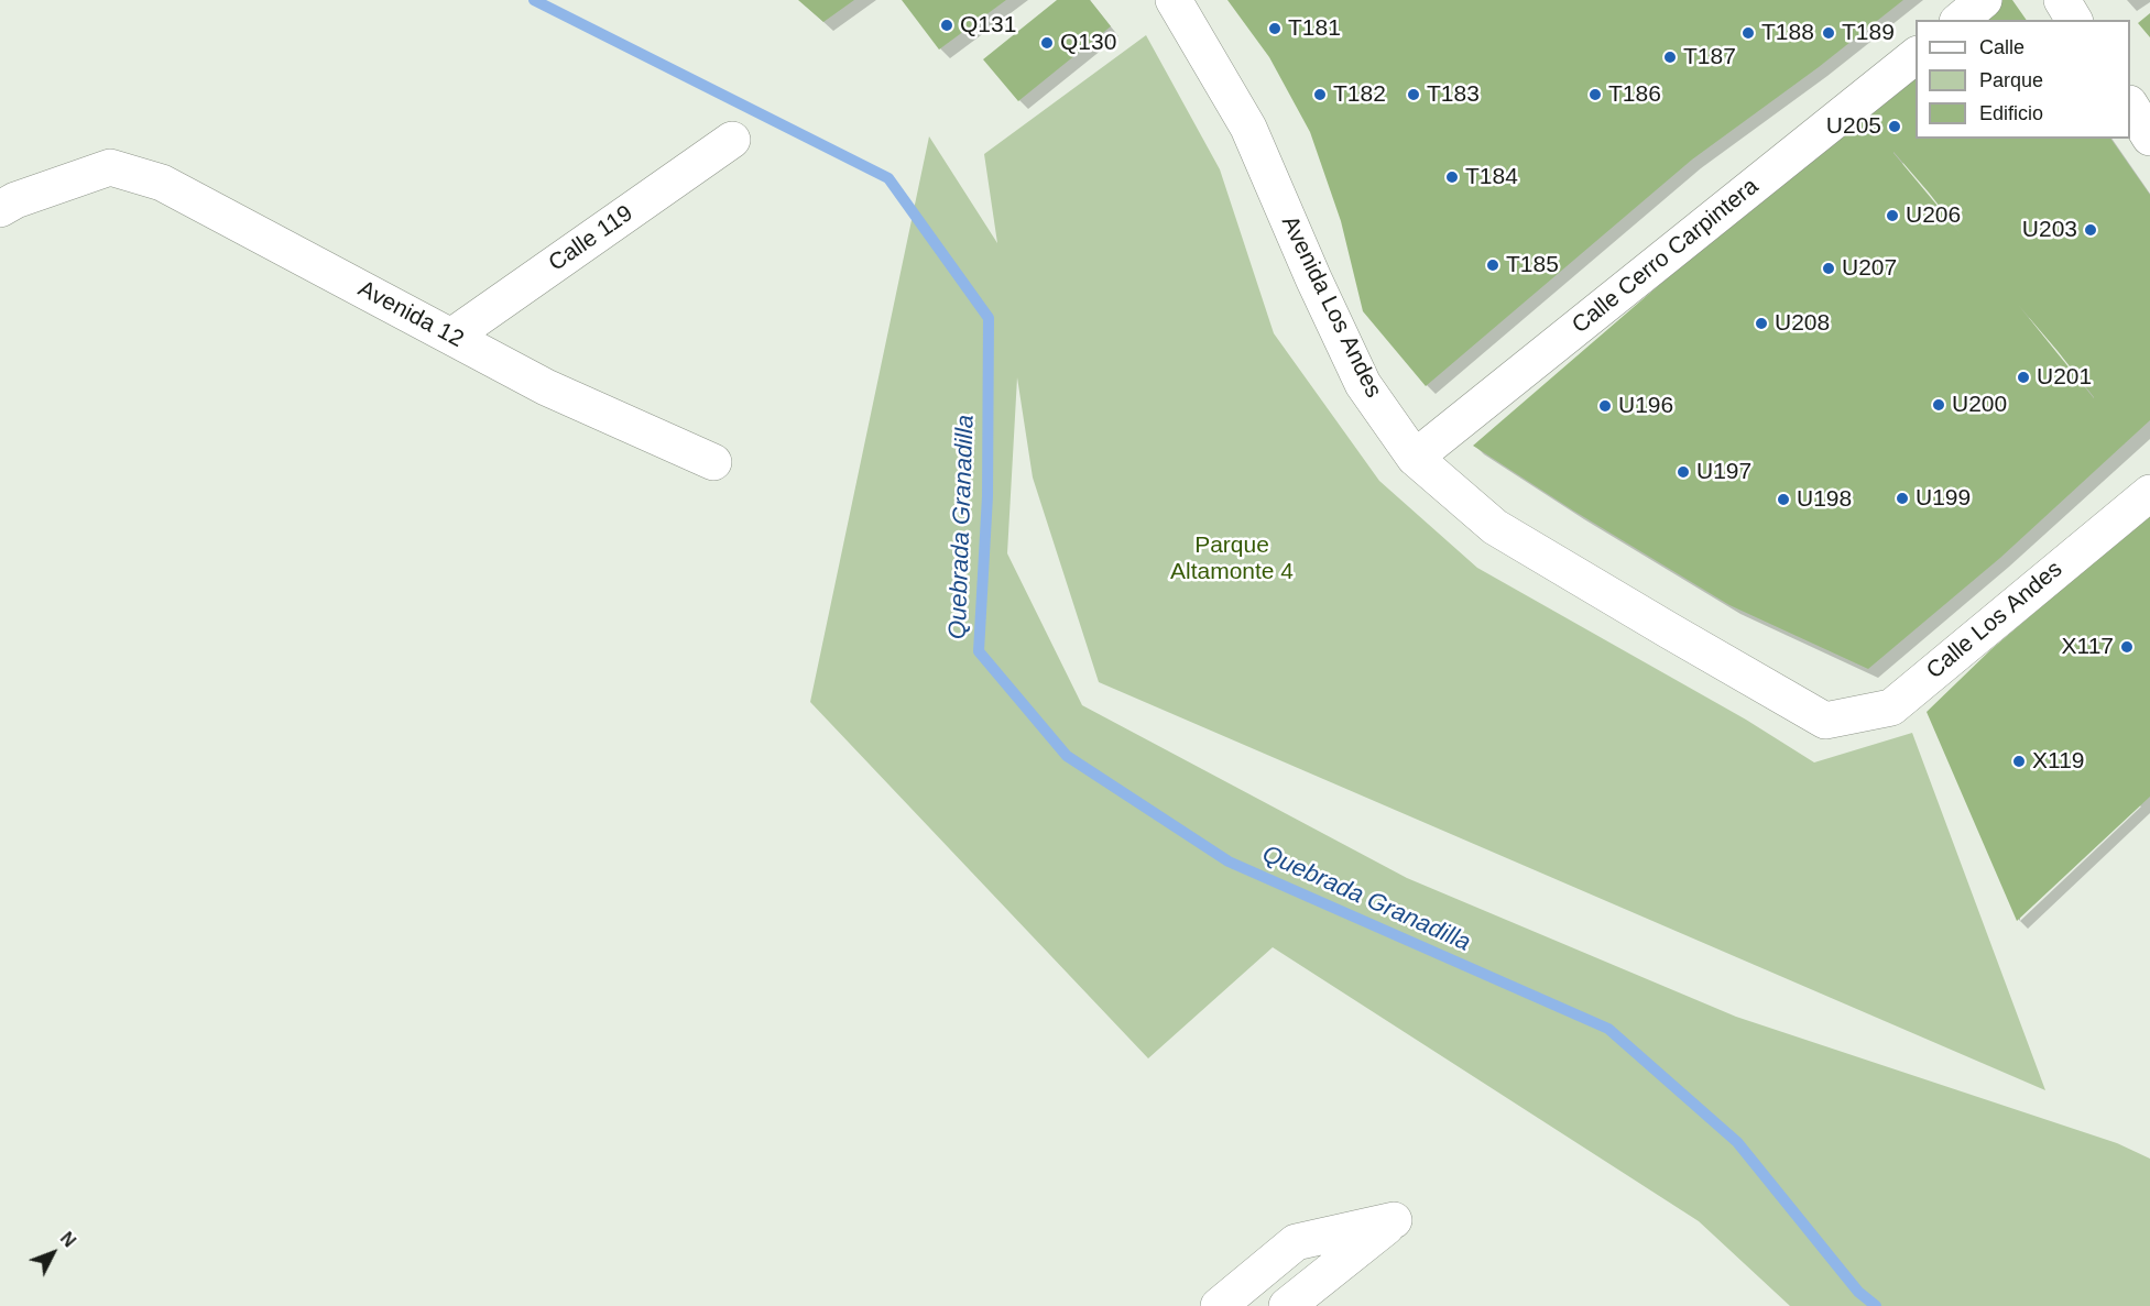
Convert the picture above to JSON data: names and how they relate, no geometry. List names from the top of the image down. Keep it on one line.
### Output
{"streets":{"street":["Calle 119","Calle Cerro Carpintera","Avenida Los Andes","Avenida 12","Calle Los Andes"]},"crossings":[["Calle 119","Avenida 12"],["Calle Cerro Carpintera","Avenida Los Andes"],["Avenida Los Andes","Calle Los Andes"]],"water":["Quebrada Granadilla"],"parks":["Parque Altamonte 4"],"places":["Q131","T181","T188","T189","Q130","T187","T182","T183","T186","U205","T184","U206","U203","T185","U207","U208","U201","U200","U196","U197","U199","U198","X117","X119"],"legend":["Calle","Parque","Edificio"],"north":"top right"}
